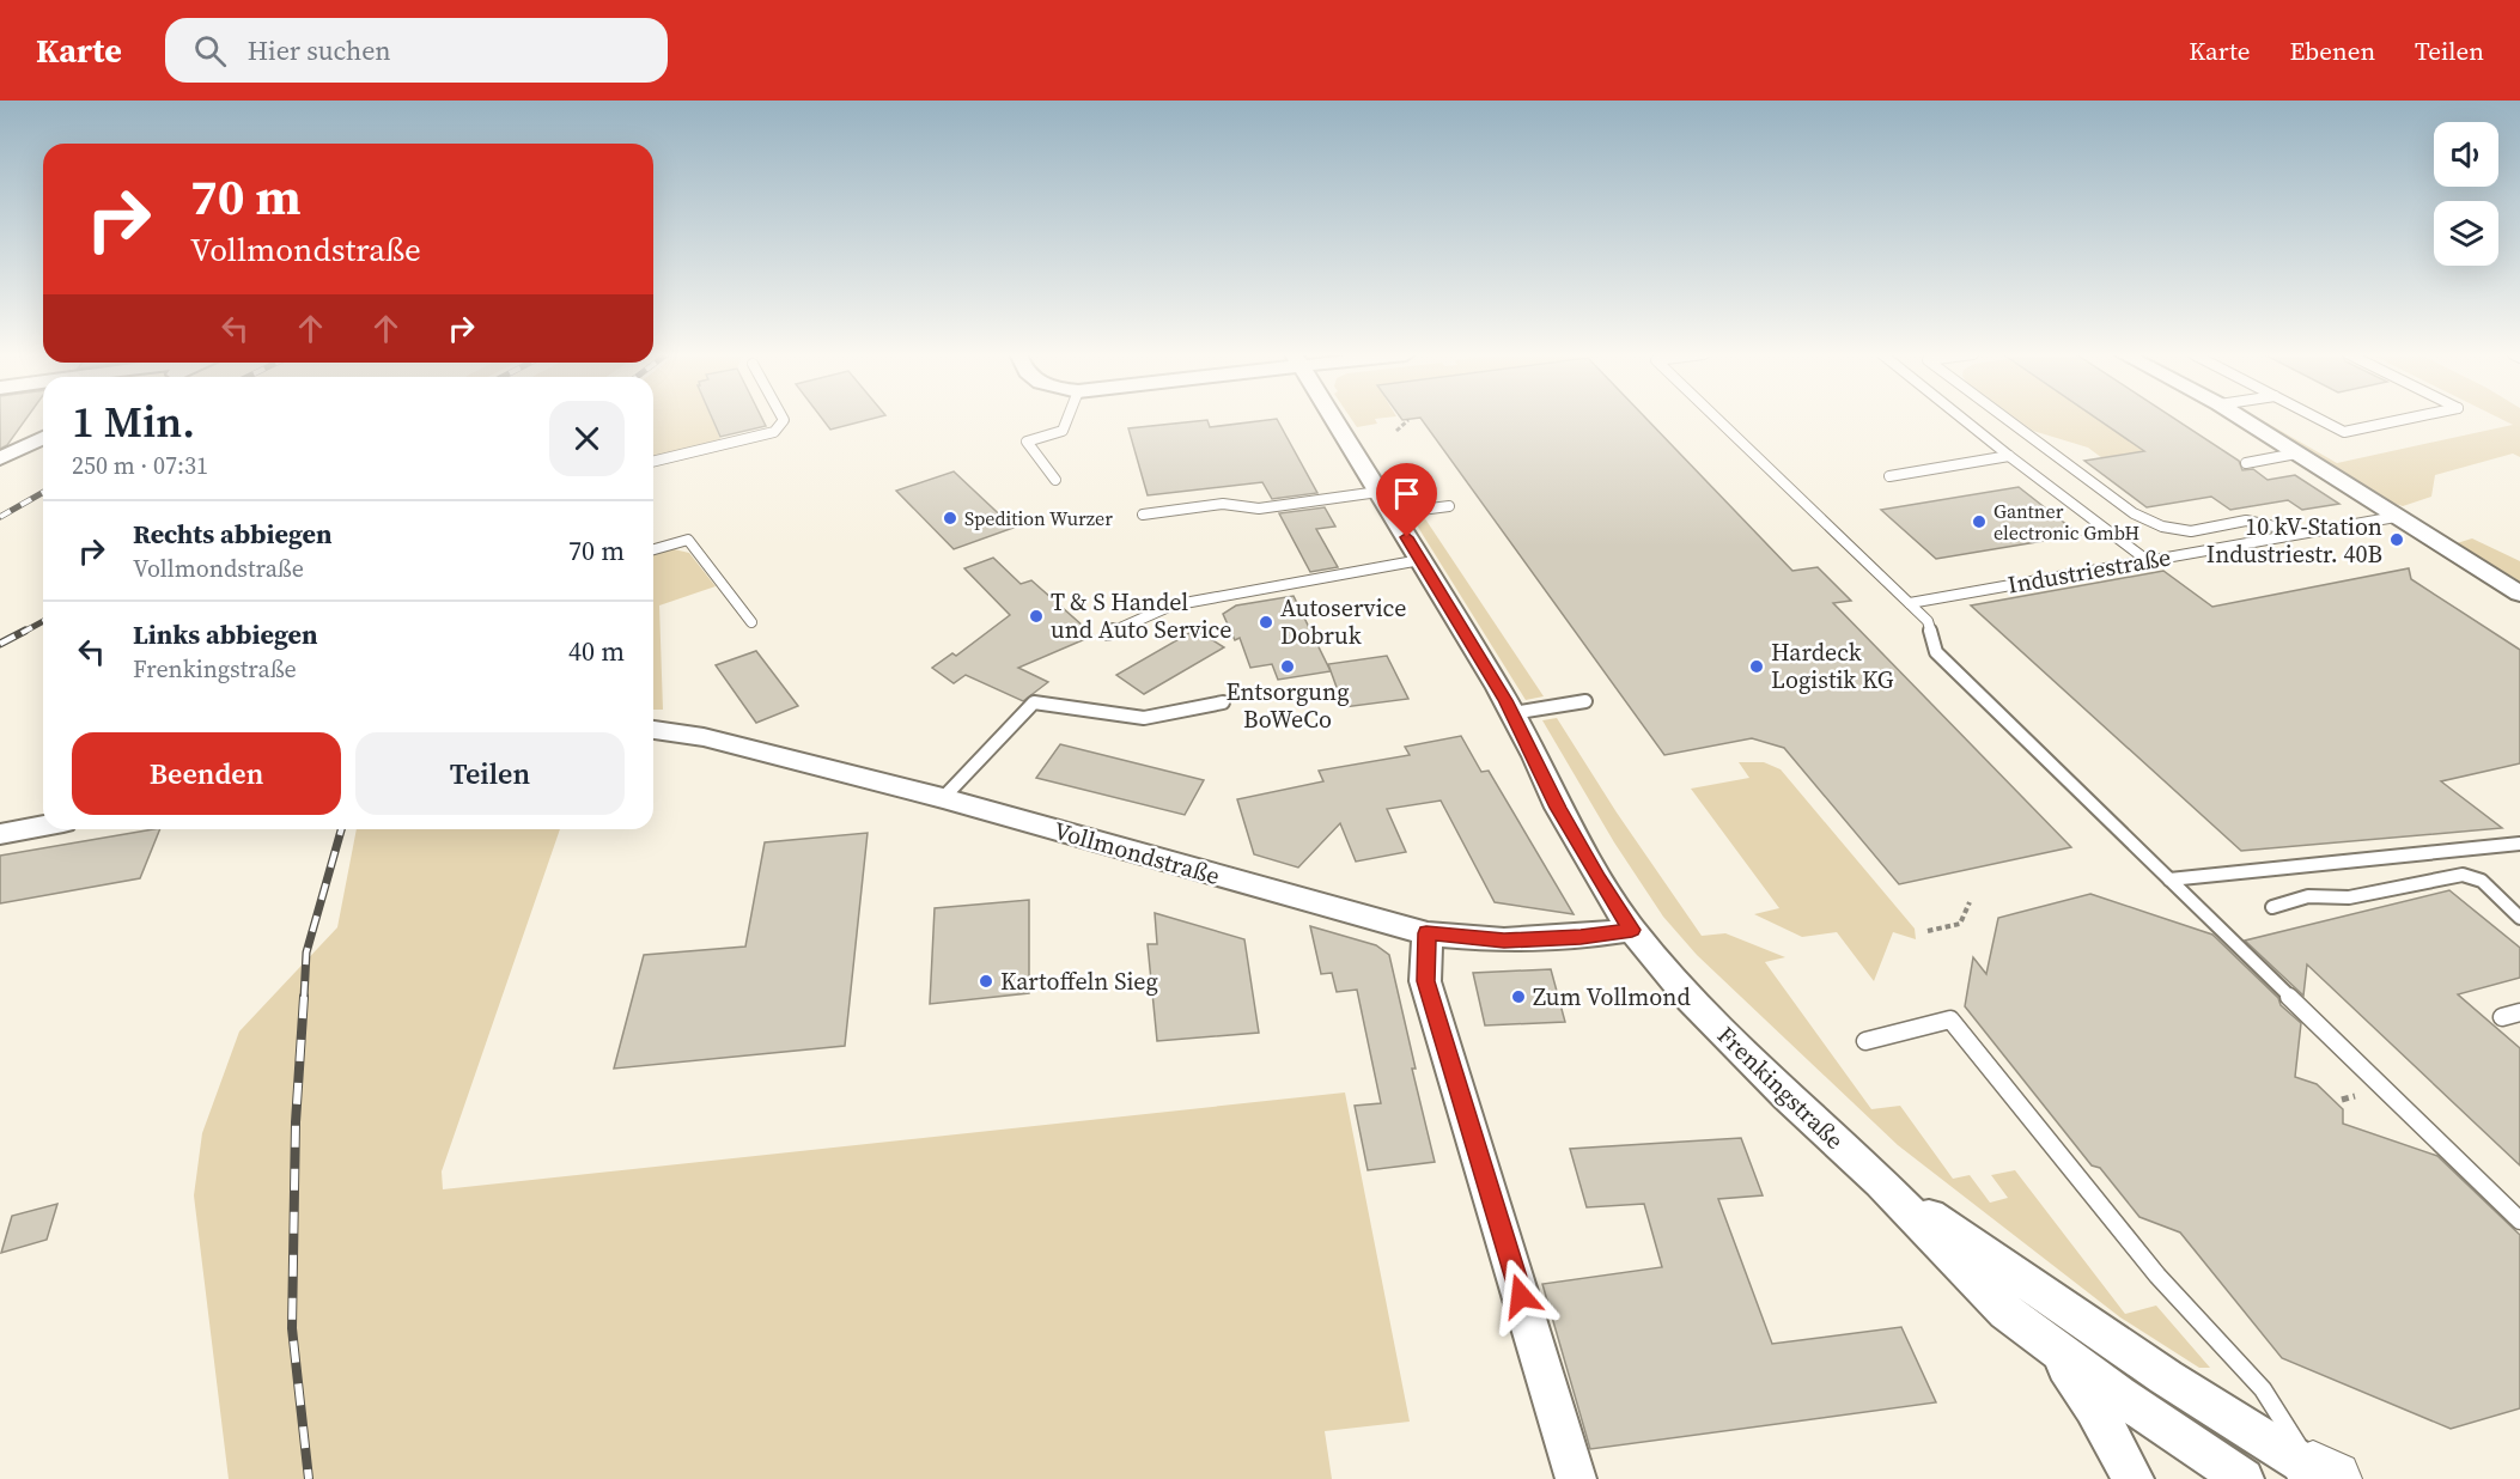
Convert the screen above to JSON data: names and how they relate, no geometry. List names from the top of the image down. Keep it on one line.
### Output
{"streets":{"street":["Vollmondstraße","Frenkingstraße"],"lane":["Industriestraße"]},"crossings":[["Vollmondstraße","Frenkingstraße"]],"places":["Spedition Wurzer","Gantner electronic GmbH","10 kV-Station Industriestr. 40B","T & S Handel und Auto Service","Autoservice Dobruk","Entsorgung BoWeCo","Hardeck Logistik KG","Kartoffeln Sieg","Zum Vollmond"],"page":{"header":"Karte","search":"Hier suchen","nav":["Karte","Ebenen","Teilen"],"turn":["70 m","Vollmondstraße"],"heading":["1 Min.","250 m · 07:31"],"list":[{"name":"Rechts abbiegen","note":"Vollmondstraße","value":"70 m"},{"name":"Links abbiegen","note":"Frenkingstraße","value":"40 m"}],"buttons":["Beenden","Teilen"]}}
